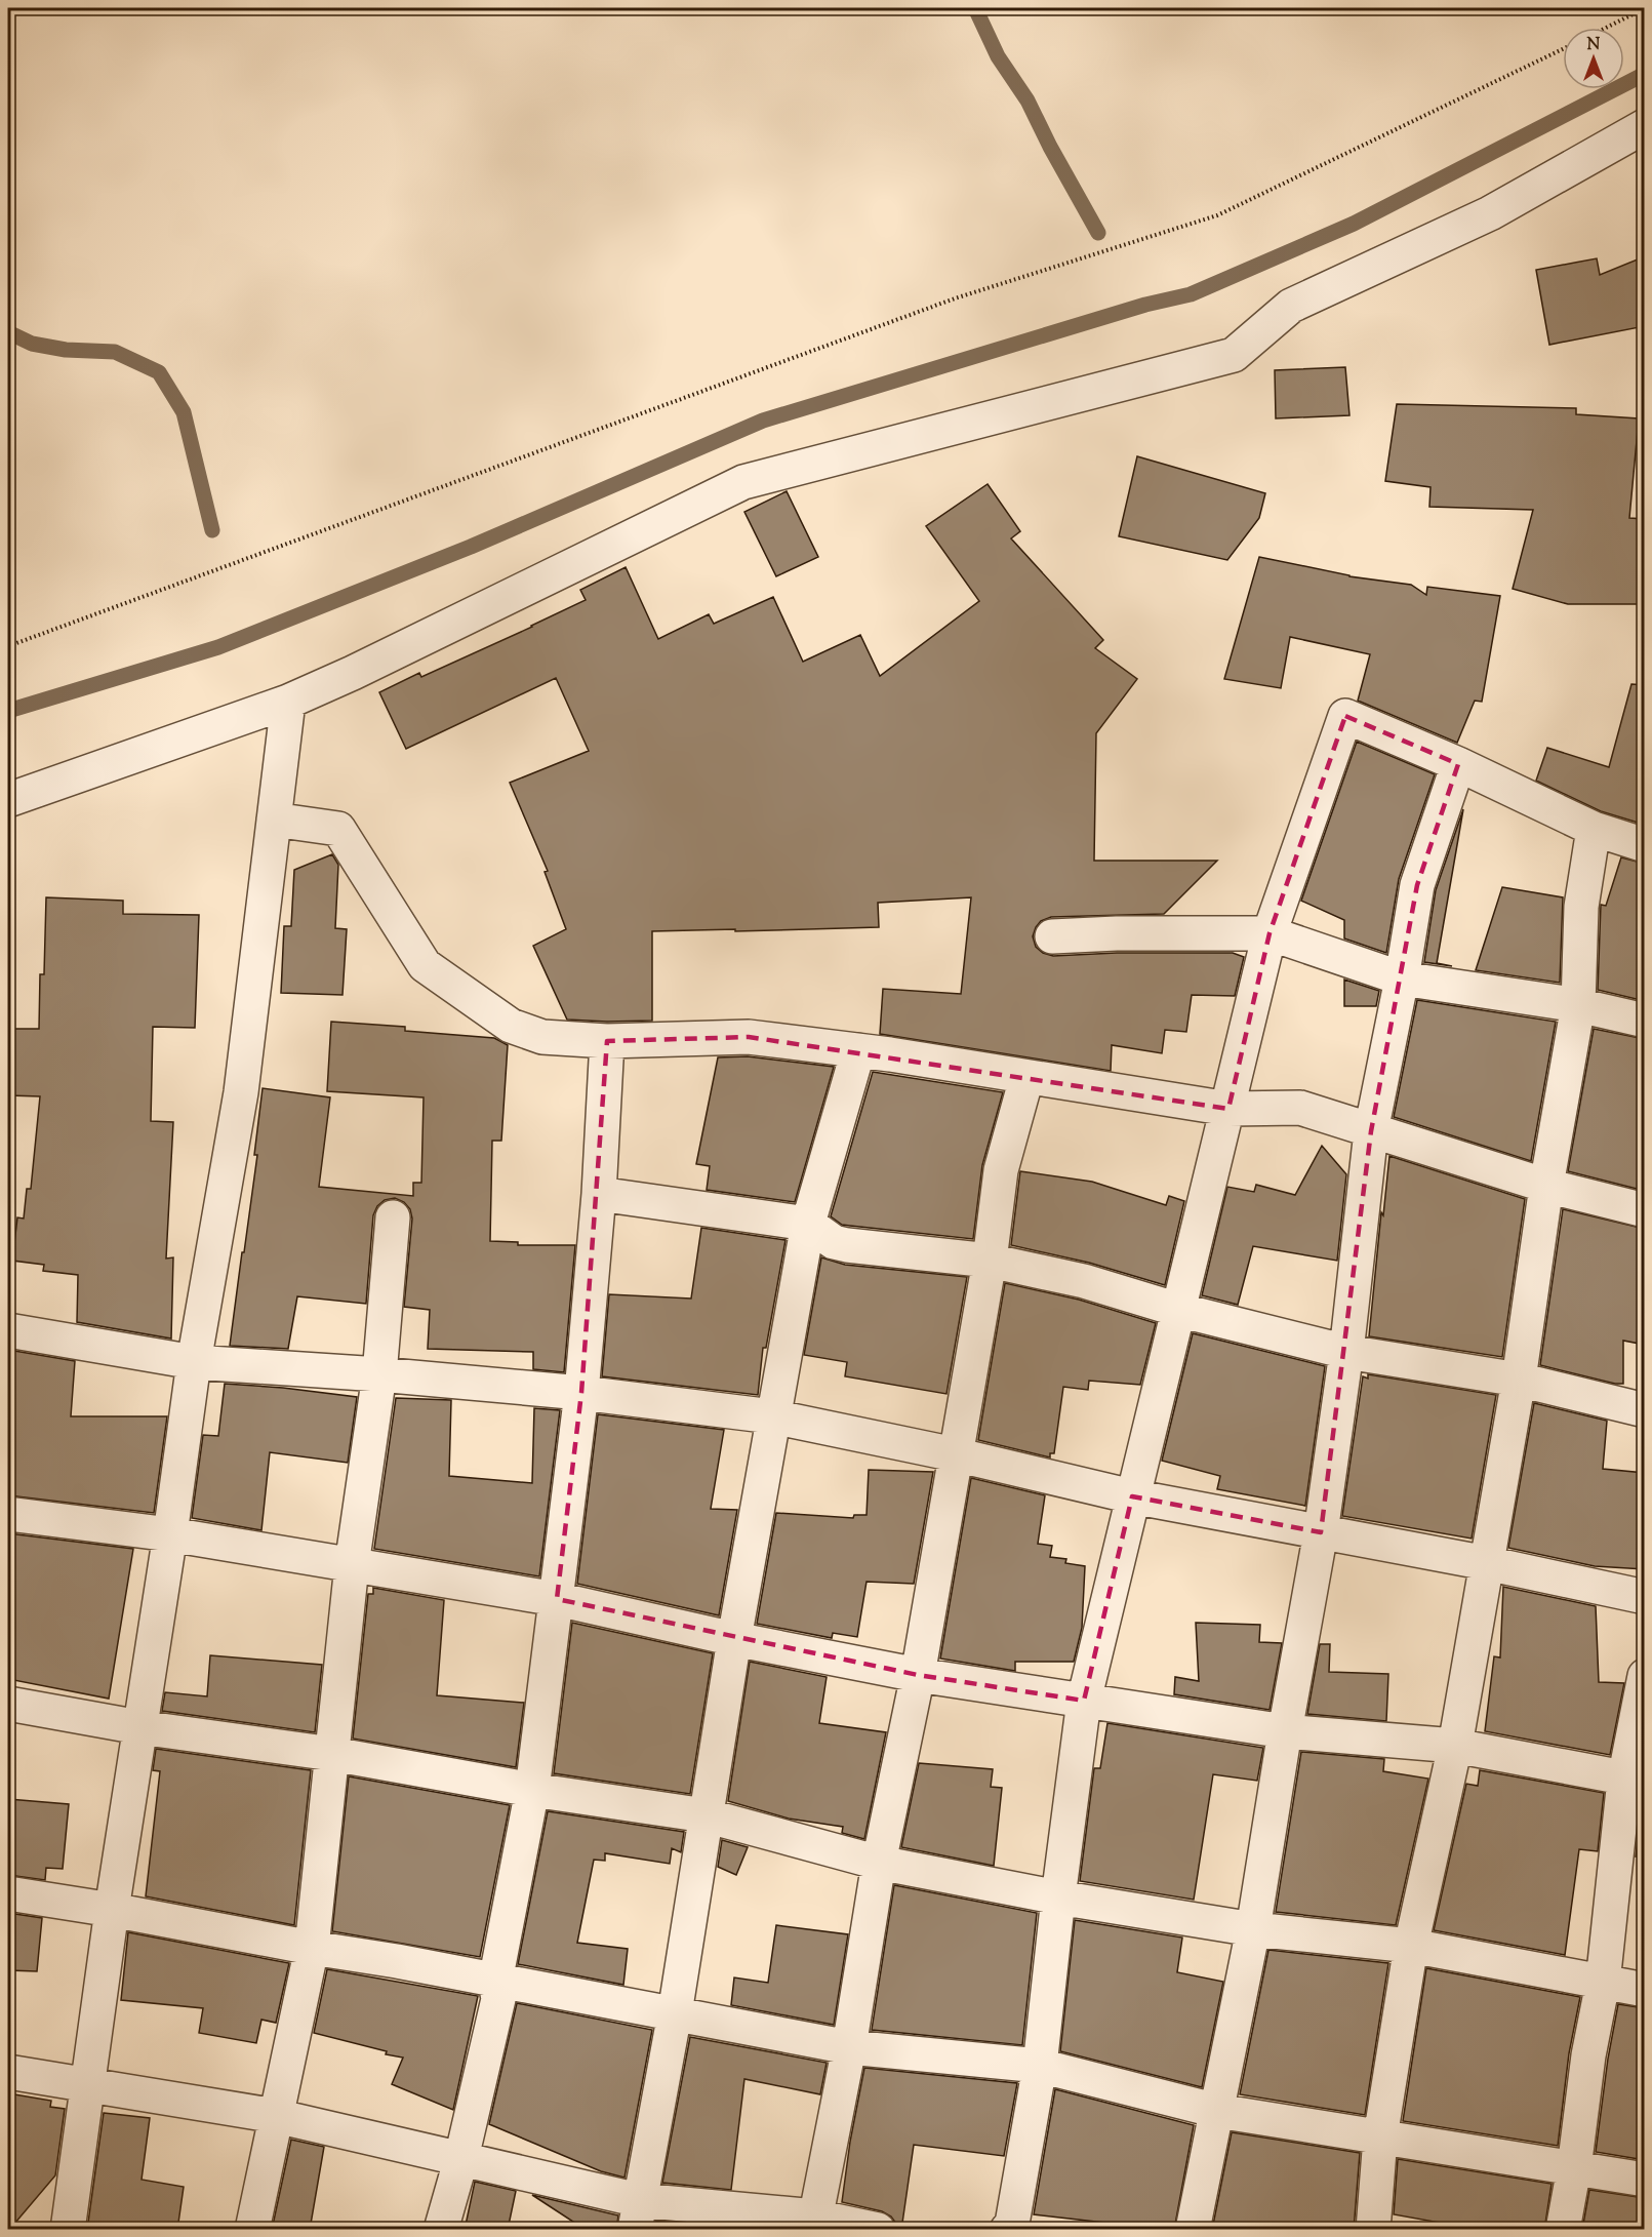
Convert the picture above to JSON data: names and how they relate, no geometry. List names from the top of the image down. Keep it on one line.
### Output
{"north":"top"}
